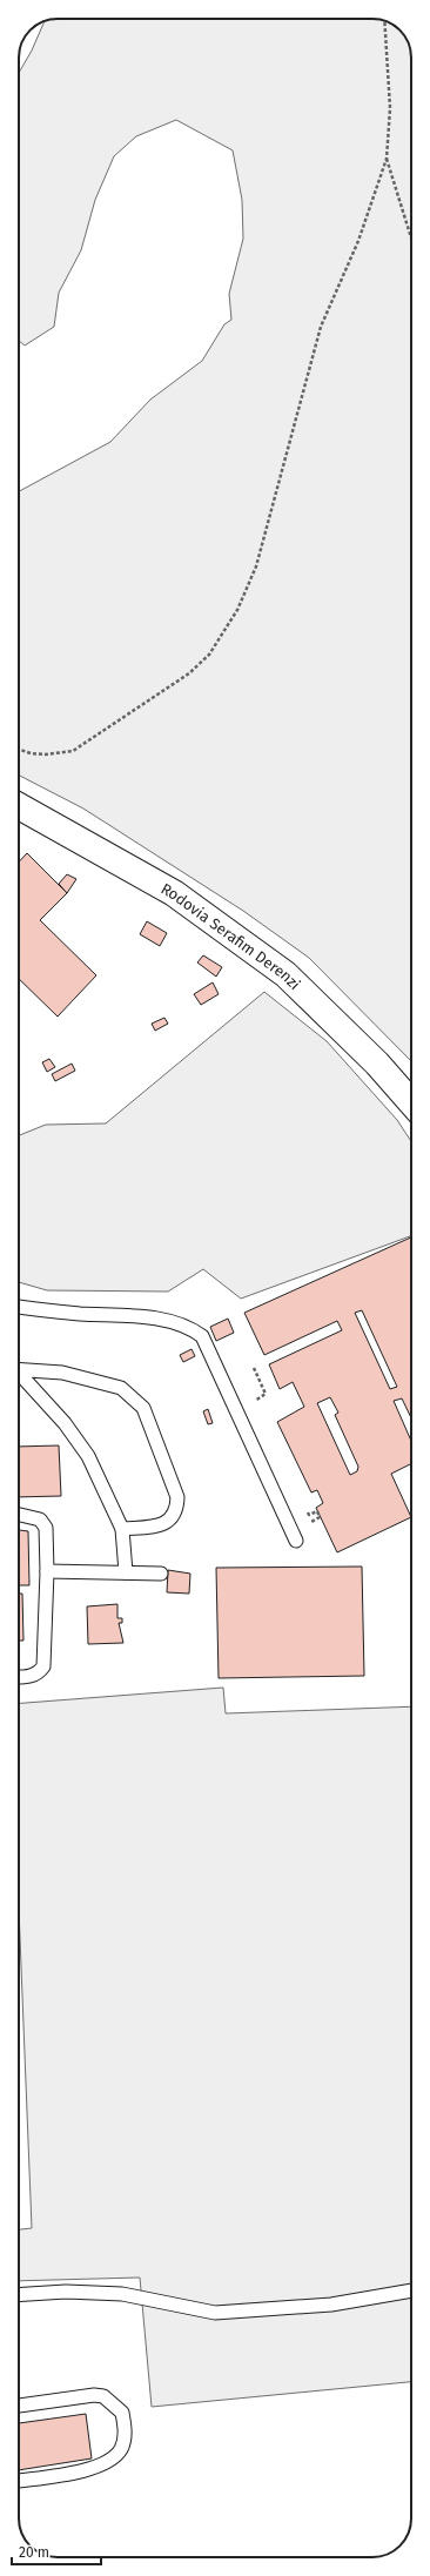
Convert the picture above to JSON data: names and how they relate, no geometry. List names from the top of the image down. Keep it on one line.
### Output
{"streets":{"main road":["Rodovia Serafim Derenzi"]},"scale_bar":"20 m"}
